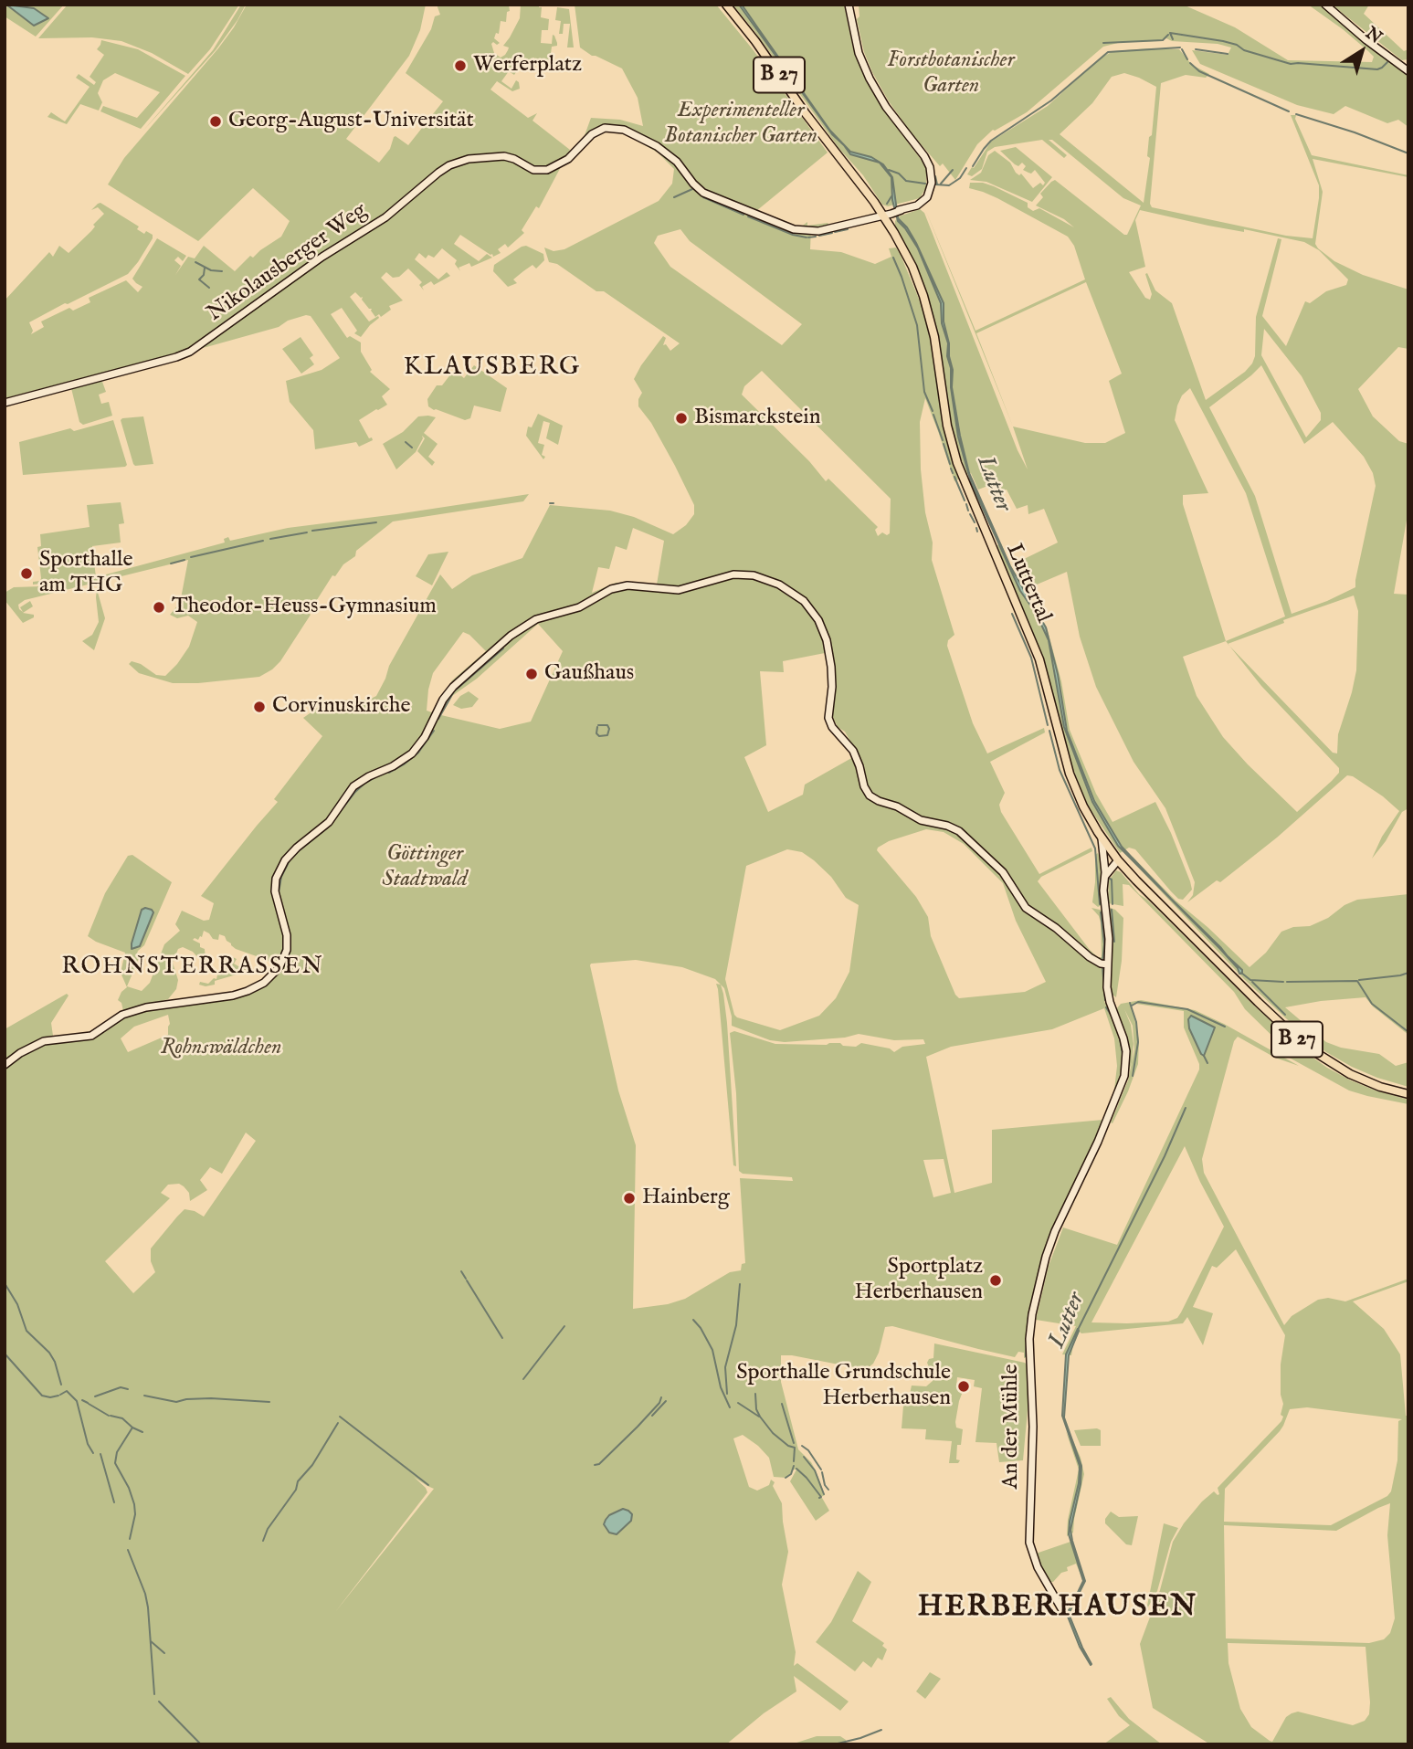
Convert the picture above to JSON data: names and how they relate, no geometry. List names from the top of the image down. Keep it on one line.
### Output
{"streets":{"main road":["B 27","Luttertal"],"street":["Nikolausberger Weg","An der Mühle"]},"crossings":[["B 27","Nikolausberger Weg"],["B 27","Luttertal"],["Nikolausberger Weg","Luttertal"],["Luttertal","An der Mühle"]],"districts":["KLAUSBERG","ROHNSTERRASSEN","HERBERHAUSEN"],"water":["Lutter"],"parks":["Forstbotanischer Garten","Experimenteller Botanischer Garten","Göttinger Stadtwald","Rohnswäldchen"],"places":["Werferplatz","Georg-August-Universität","Bismarckstein","Sporthalle am THG","Theodor-Heuss-Gymnasium","Gaußhaus","Corvinuskirche","Hainberg","Sportplatz Herberhausen","Sporthalle Grundschule Herberhausen"],"north":"top right"}
